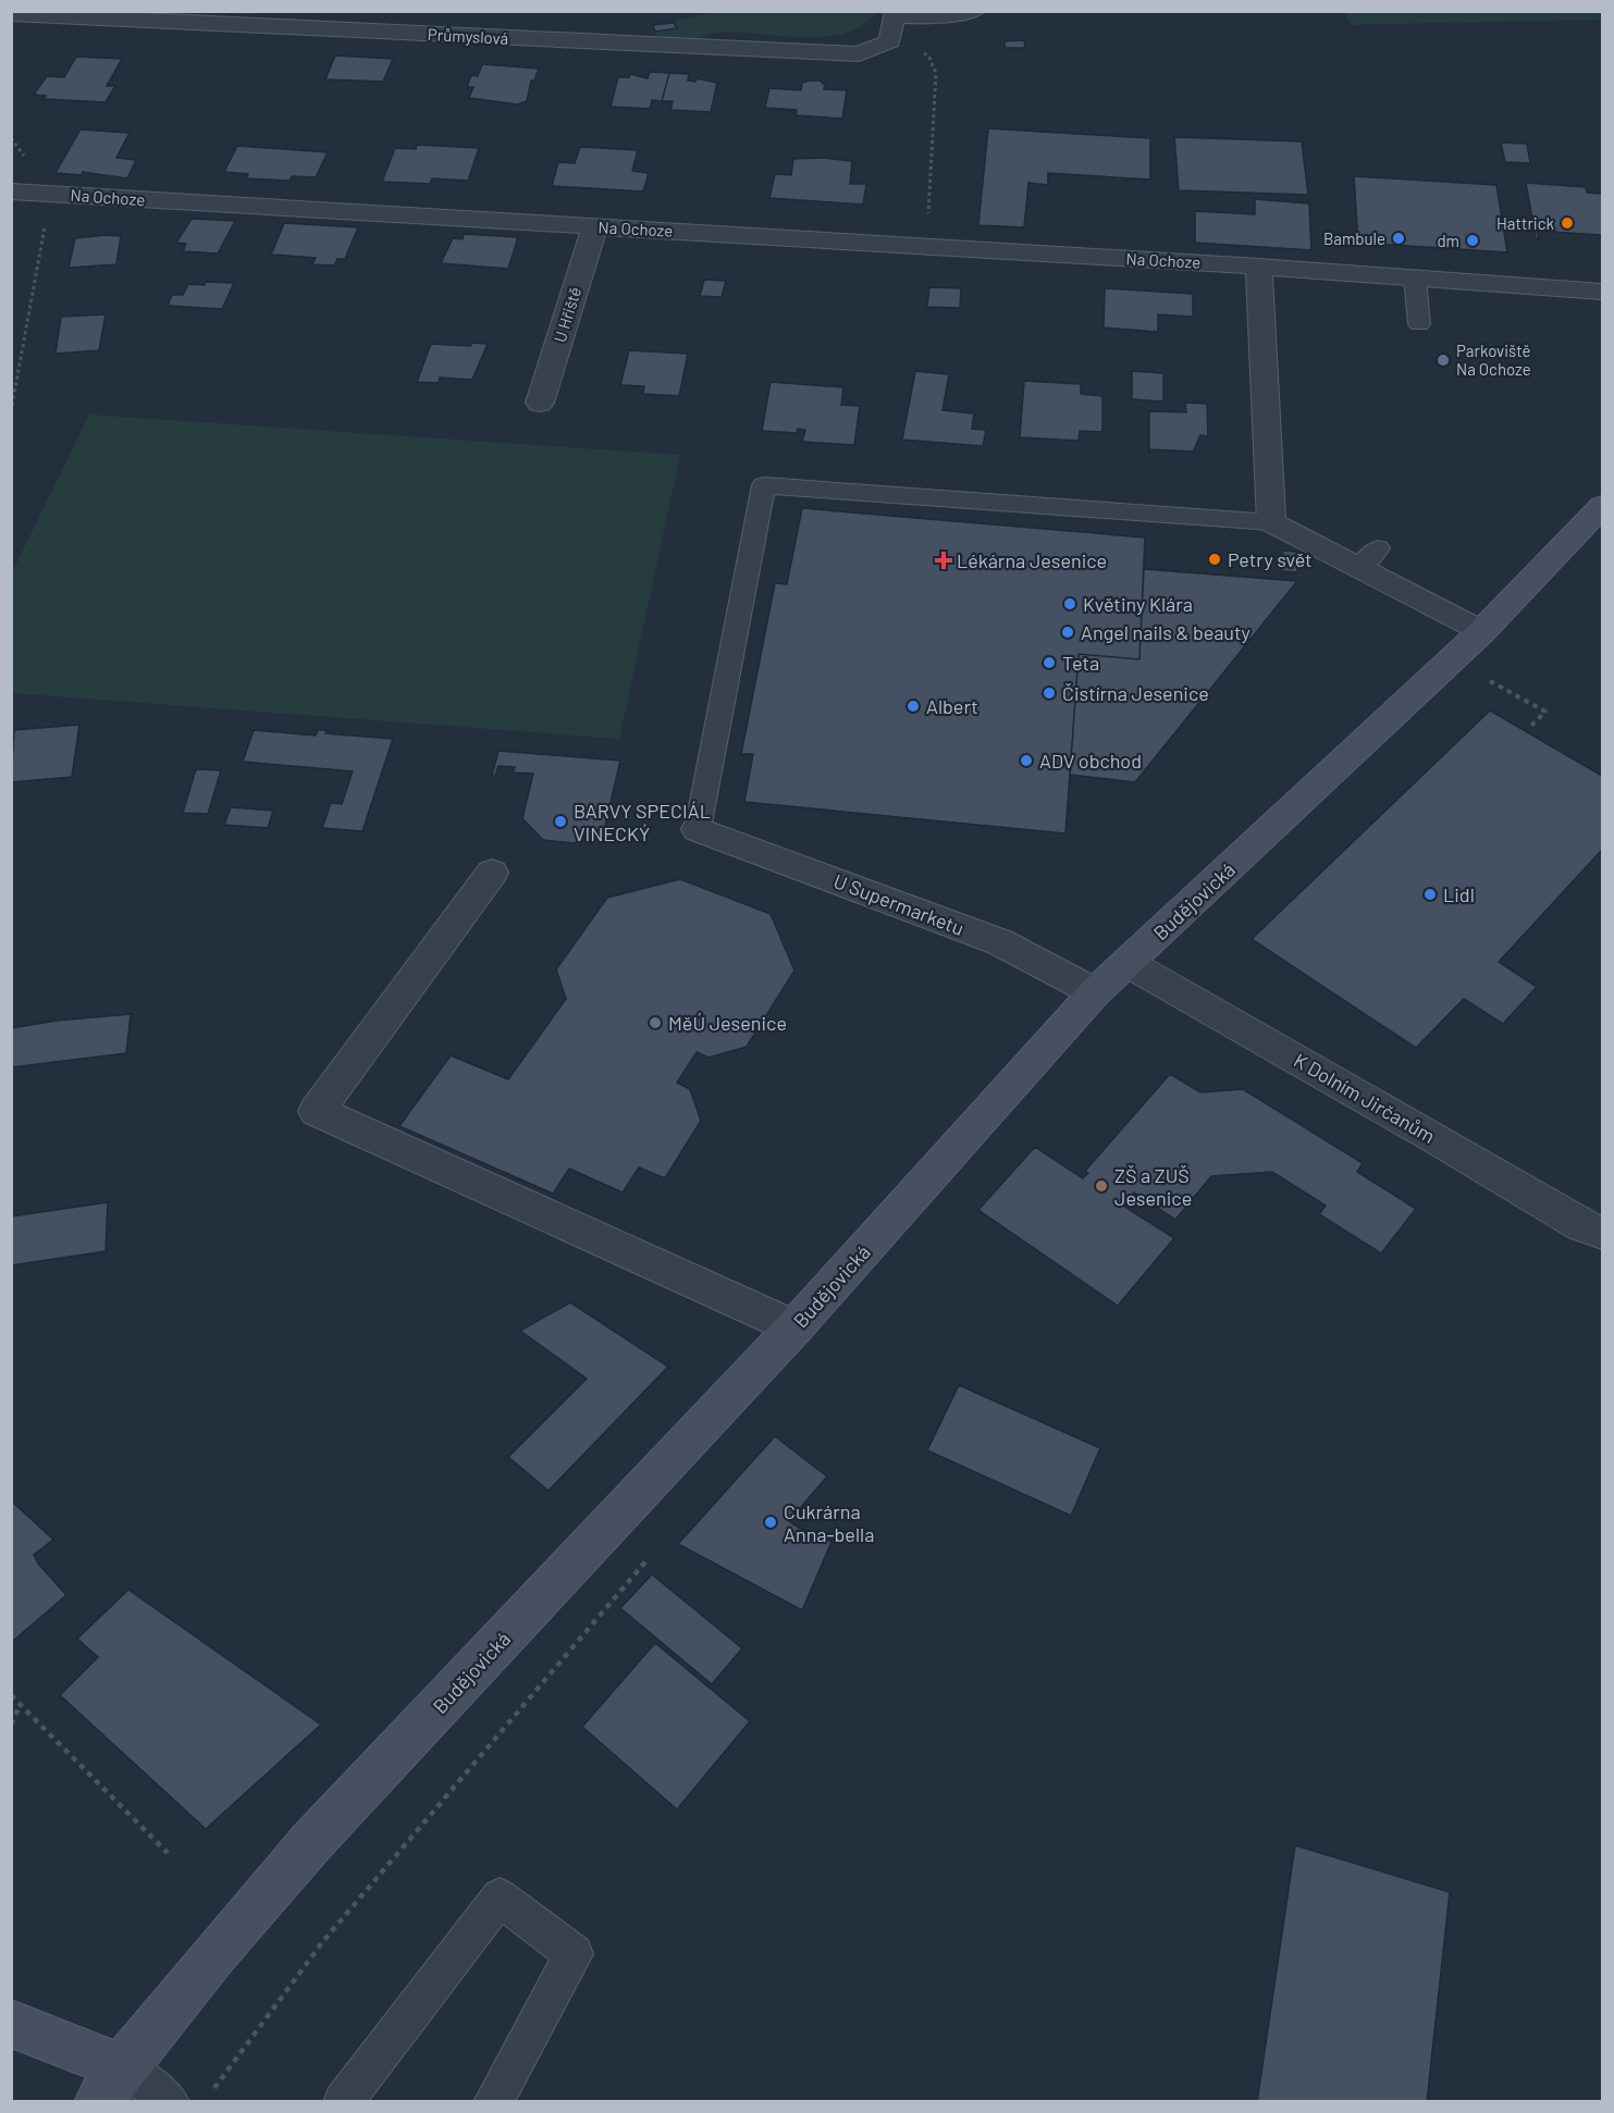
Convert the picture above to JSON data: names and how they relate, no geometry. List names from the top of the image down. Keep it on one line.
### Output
{"streets":{"main road":["Budějovická"],"street":["Průmyslová","Na Ochoze","U Hřiště","U Supermarketu","K Dolním Jirčanům"]},"crossings":[["Na Ochoze","U Hřiště"],["Budějovická","U Supermarketu"],["Budějovická","K Dolním Jirčanům"]],"places":{"other":["Hattrick","Bambule","dm","Parkoviště Na Ochoze","Petry svět","Květiny Klára","Angel nails & beauty","Teta","Čistírna Jesenice","Albert","ADV obchod","BARVY SPECIÁL VINECKÝ","Lidl","MěÚ Jesenice","ZŠ a ZUŠ Jesenice","Cukrárna Anna-bella"],"health":["Lékárna Jesenice"]}}
